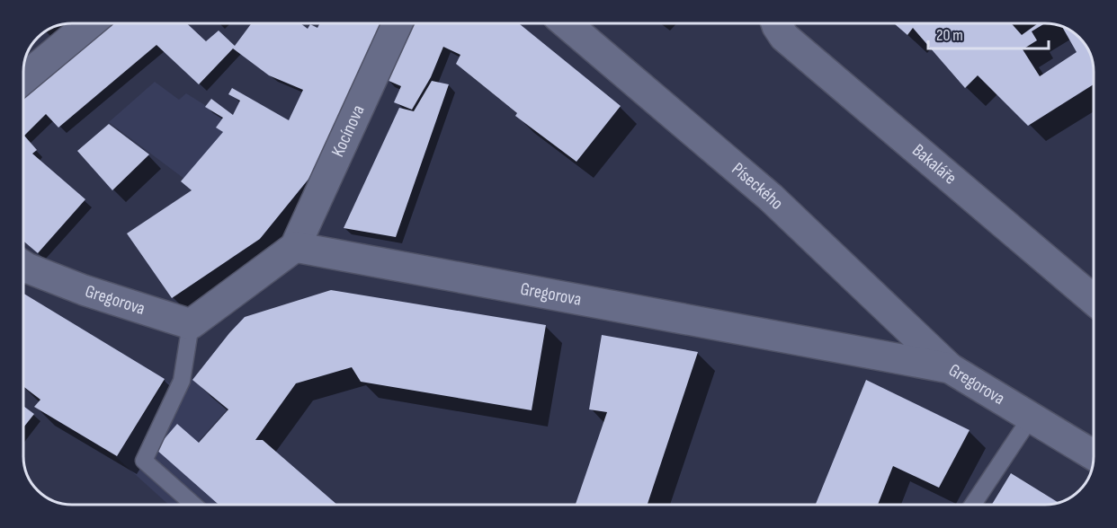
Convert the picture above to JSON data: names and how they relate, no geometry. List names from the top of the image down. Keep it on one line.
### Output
{"streets":{"street":["Kocínova","Bakaláře","Píseckého","Gregorova"]},"crossings":[["Kocínova","Gregorova"],["Píseckého","Gregorova"]],"scale_bar":"20 m"}
